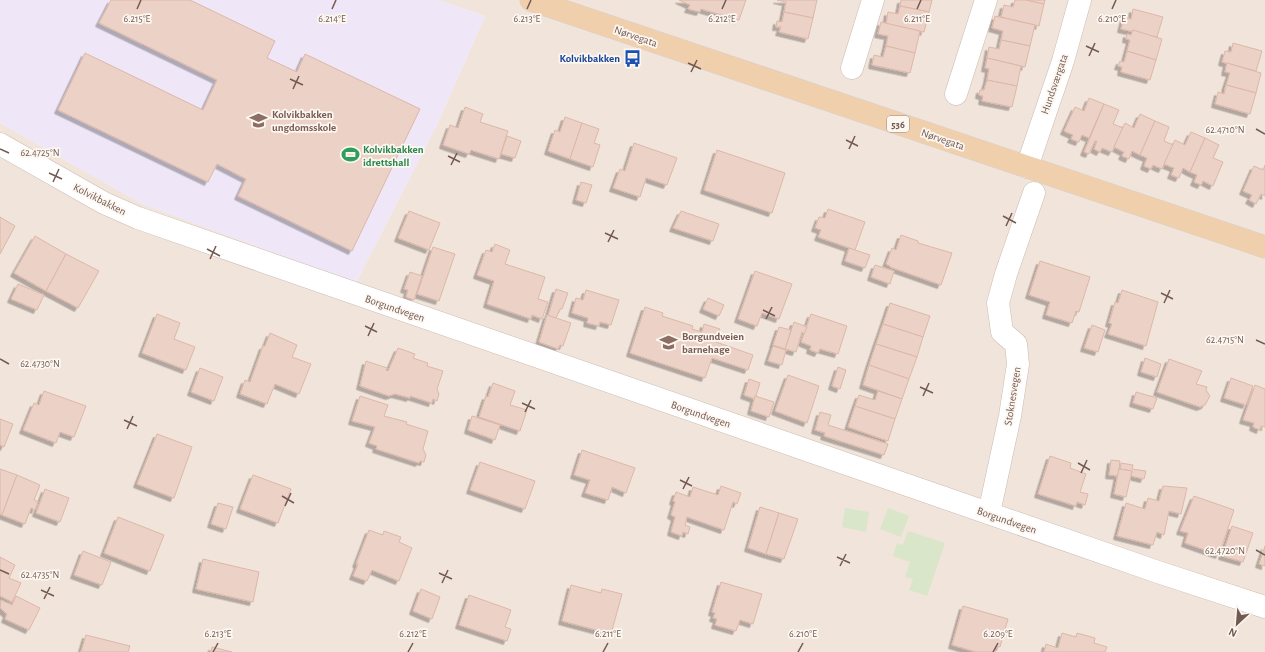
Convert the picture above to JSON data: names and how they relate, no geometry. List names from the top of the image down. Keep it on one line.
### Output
{"streets":{"main road":["Nørvegata","536"],"street":["Hundsværgata","Kolvikbakken","Borgundvegen","Stoknesvegen"]},"crossings":[["Nørvegata","Hundsværgata"],["Kolvikbakken","Borgundvegen"],["Borgundvegen","Stoknesvegen"]],"places":{"bus stop":["Kolvikbakken"],"school or university":["Kolvikbakken ungdomsskole","Borgundveien barnehage"],"sports":["Kolvikbakken idrettshall"]},"north":"bottom left","coordinates":["6.215°E","6.214°E","6.213°E","6.212°E","6.211°E","6.210°E","62.4710°N","62.4725°N","62.4715°N","62.4730°N","62.4720°N","62.4735°N","6.209°E"]}
